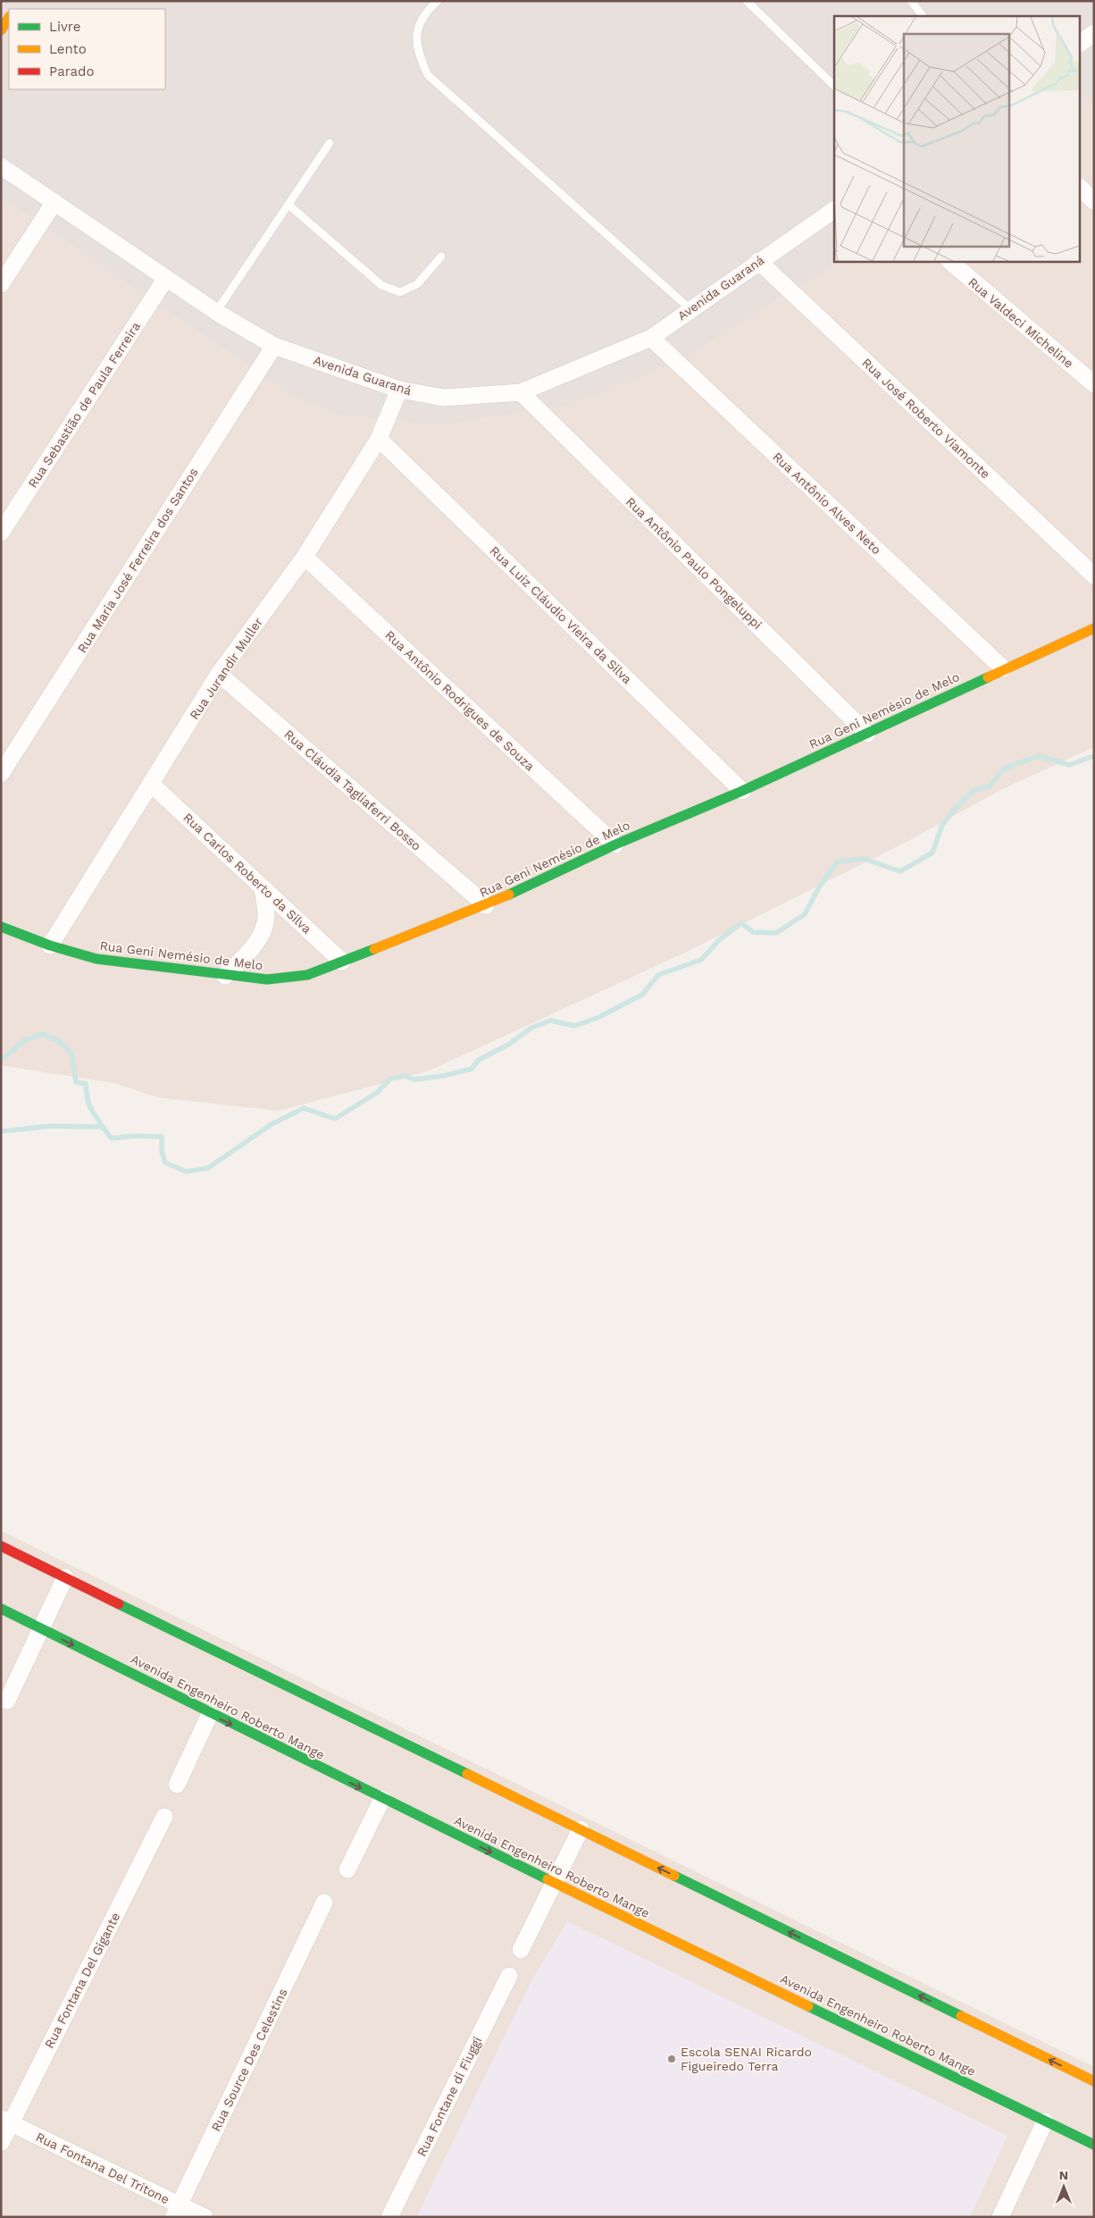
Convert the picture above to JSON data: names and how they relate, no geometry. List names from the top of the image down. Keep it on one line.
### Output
{"streets":{"street":["Avenida Guaraná","Rua Valdeci Micheline","Rua Sebastião de Paula Ferreira","Rua José Roberto Viamonte","Rua Antônio Alves Neto","Rua Maria José Ferreira dos Santos","Rua Antônio Paulo Pongeluppi","Rua Luiz Cláudio Vieira da Silva","Rua Jurandir Muller","Rua Antônio Rodrigues de Souza","Rua Geni Nemésio de Melo","Rua Cláudia Tagliaferri Bosso","Rua Carlos Roberto da Silva","Avenida Engenheiro Roberto Mange","Rua Fontana Del Gigante","Rua Source Des Celestins","Rua Fontane di Fiuggi","Rua Fontana Del Tritone"]},"crossings":[["Avenida Guaraná","Rua Sebastião de Paula Ferreira"],["Avenida Guaraná","Rua José Roberto Viamonte"],["Avenida Guaraná","Rua Antônio Alves Neto"],["Avenida Guaraná","Rua Maria José Ferreira dos Santos"],["Avenida Guaraná","Rua Antônio Paulo Pongeluppi"],["Avenida Guaraná","Rua Jurandir Muller"],["Rua Antônio Alves Neto","Rua Geni Nemésio de Melo"],["Rua Antônio Paulo Pongeluppi","Rua Geni Nemésio de Melo"],["Rua Luiz Cláudio Vieira da Silva","Rua Jurandir Muller"],["Rua Luiz Cláudio Vieira da Silva","Rua Geni Nemésio de Melo"],["Rua Jurandir Muller","Rua Antônio Rodrigues de Souza"],["Rua Jurandir Muller","Rua Geni Nemésio de Melo"],["Rua Jurandir Muller","Rua Cláudia Tagliaferri Bosso"],["Rua Jurandir Muller","Rua Carlos Roberto da Silva"],["Rua Antônio Rodrigues de Souza","Rua Geni Nemésio de Melo"],["Rua Geni Nemésio de Melo","Rua Cláudia Tagliaferri Bosso"],["Rua Geni Nemésio de Melo","Rua Carlos Roberto da Silva"],["Rua Fontana Del Gigante","Rua Fontana Del Tritone"],["Rua Source Des Celestins","Rua Fontana Del Tritone"]],"places":["Escola SENAI Ricardo Figueiredo Terra"],"legend":["Livre","Lento","Parado"],"north":"top"}
